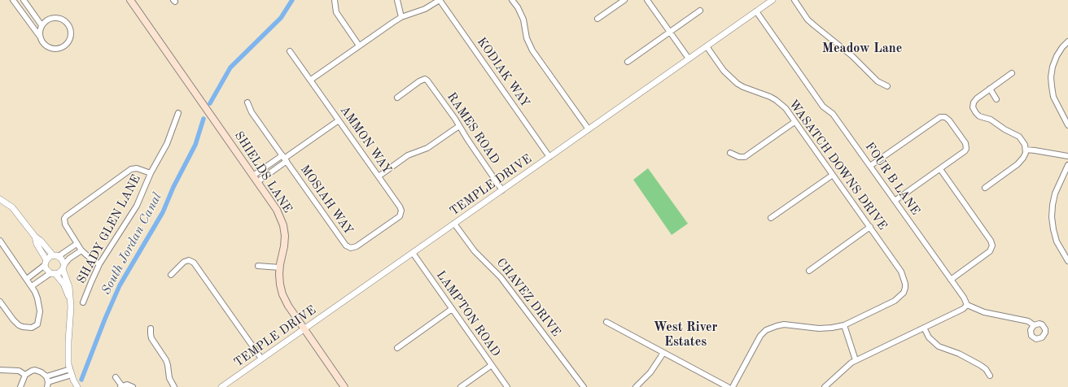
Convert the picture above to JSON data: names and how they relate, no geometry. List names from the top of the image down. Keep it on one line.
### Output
{"streets":{"main road":["SHIELDS LANE"],"street":["KODIAK WAY","RAMES ROAD","AMMON WAY","WASATCH DOWNS DRIVE","FOUR B LANE","TEMPLE DRIVE","MOSIAH WAY","SHADY GLEN LANE","CHAVEZ DRIVE","LAMPTON ROAD"]},"crossings":[["KODIAK WAY","TEMPLE DRIVE"],["RAMES ROAD","TEMPLE DRIVE"],["AMMON WAY","MOSIAH WAY"],["WASATCH DOWNS DRIVE","TEMPLE DRIVE"],["SHIELDS LANE","TEMPLE DRIVE"],["FOUR B LANE","TEMPLE DRIVE"],["TEMPLE DRIVE","CHAVEZ DRIVE"],["TEMPLE DRIVE","LAMPTON ROAD"]],"districts":["Meadow Lane","West River Estates"],"water":["South Jordan Canal"]}
